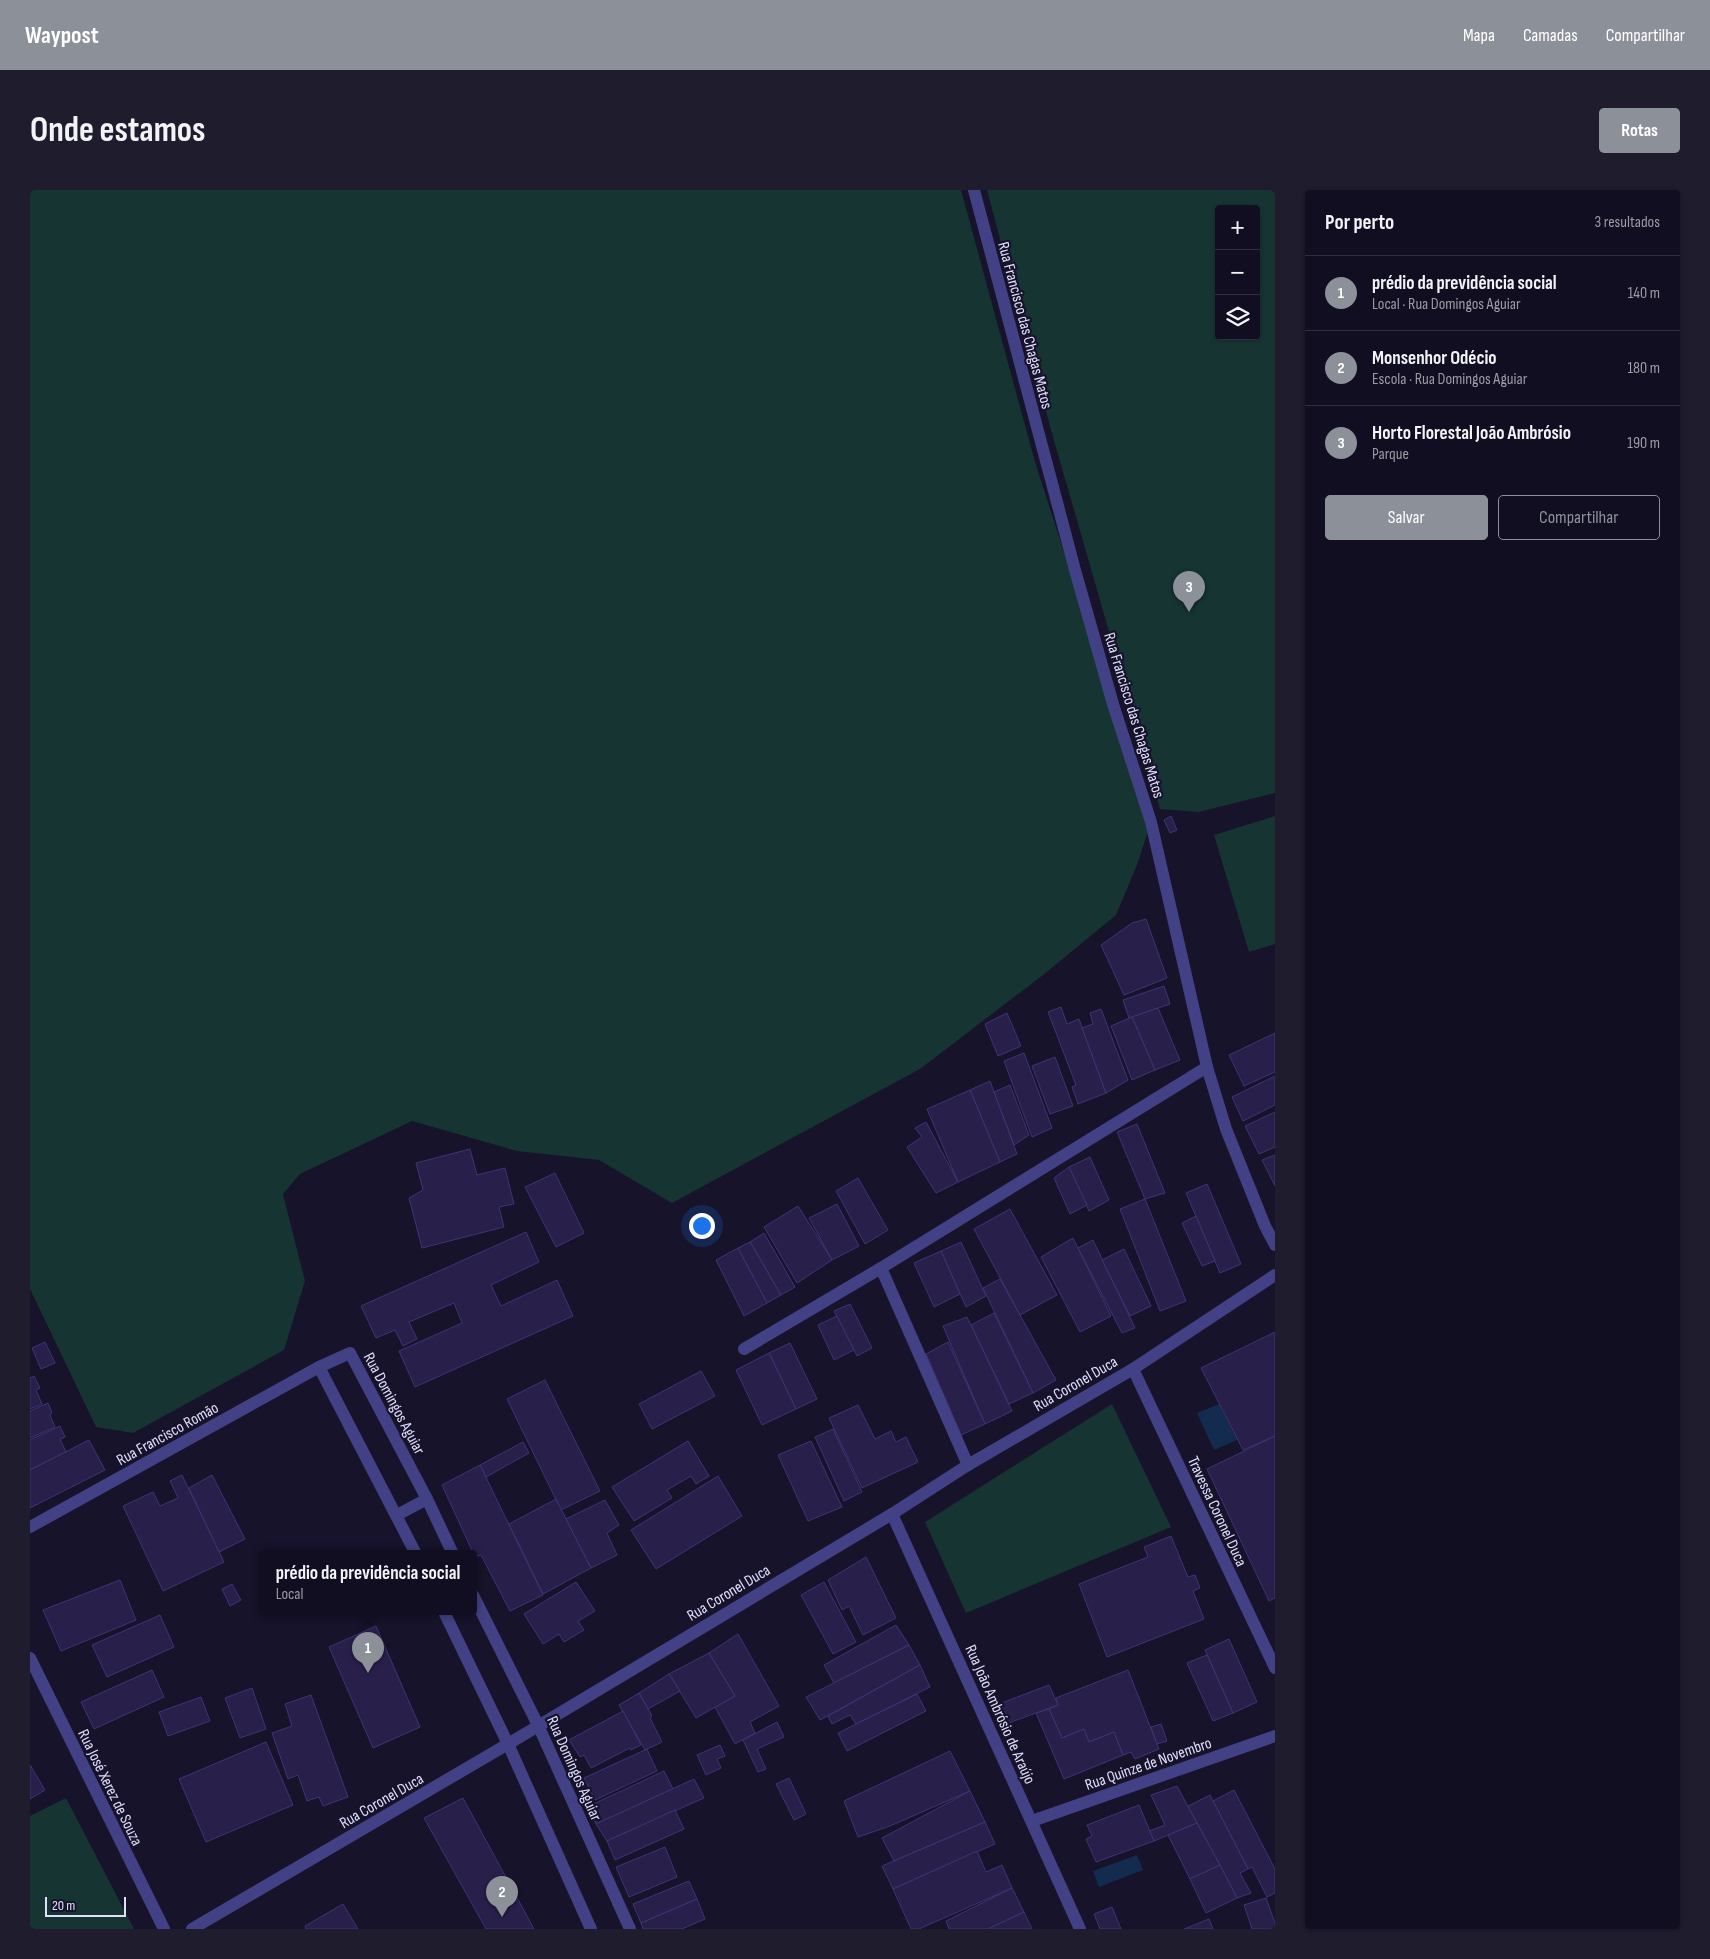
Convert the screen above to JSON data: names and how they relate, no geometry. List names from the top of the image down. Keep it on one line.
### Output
{"streets":{"street":["Rua Francisco das Chagas Matos","Rua Coronel Duca","Rua Domingos Aguiar","Rua Francisco Romão","Travessa Coronel Duca","Rua João Ambrósio de Araújo","Rua Quinze de Novembro","Rua José Xerez de Souza"]},"crossings":[["Rua Coronel Duca","Rua Domingos Aguiar"],["Rua Coronel Duca","Travessa Coronel Duca"],["Rua Coronel Duca","Rua João Ambrósio de Araújo"],["Rua Domingos Aguiar","Rua Francisco Romão"],["Rua João Ambrósio de Araújo","Rua Quinze de Novembro"]],"scale_bar":"20 m","page":{"header":"Waypost","nav":["Mapa","Camadas","Compartilhar"],"buttons":["Rotas",["Salvar","Compartilhar"]],"title":"Onde estamos","heading":["Por perto","3 resultados"],"map_buttons":["+","−"],"list":[{"mark":"1","name":"prédio da previdência social","note":"Local · Rua Domingos Aguiar","value":"140 m"},{"mark":"2","name":"Monsenhor Odécio","note":"Escola · Rua Domingos Aguiar","value":"180 m"},{"mark":"3","name":"Horto Florestal João Ambrósio","note":"Parque","value":"190 m"}],"pins":["3","1","2"],"popup":["prédio da previdência social","Local"],"scale":"20 m"}}
